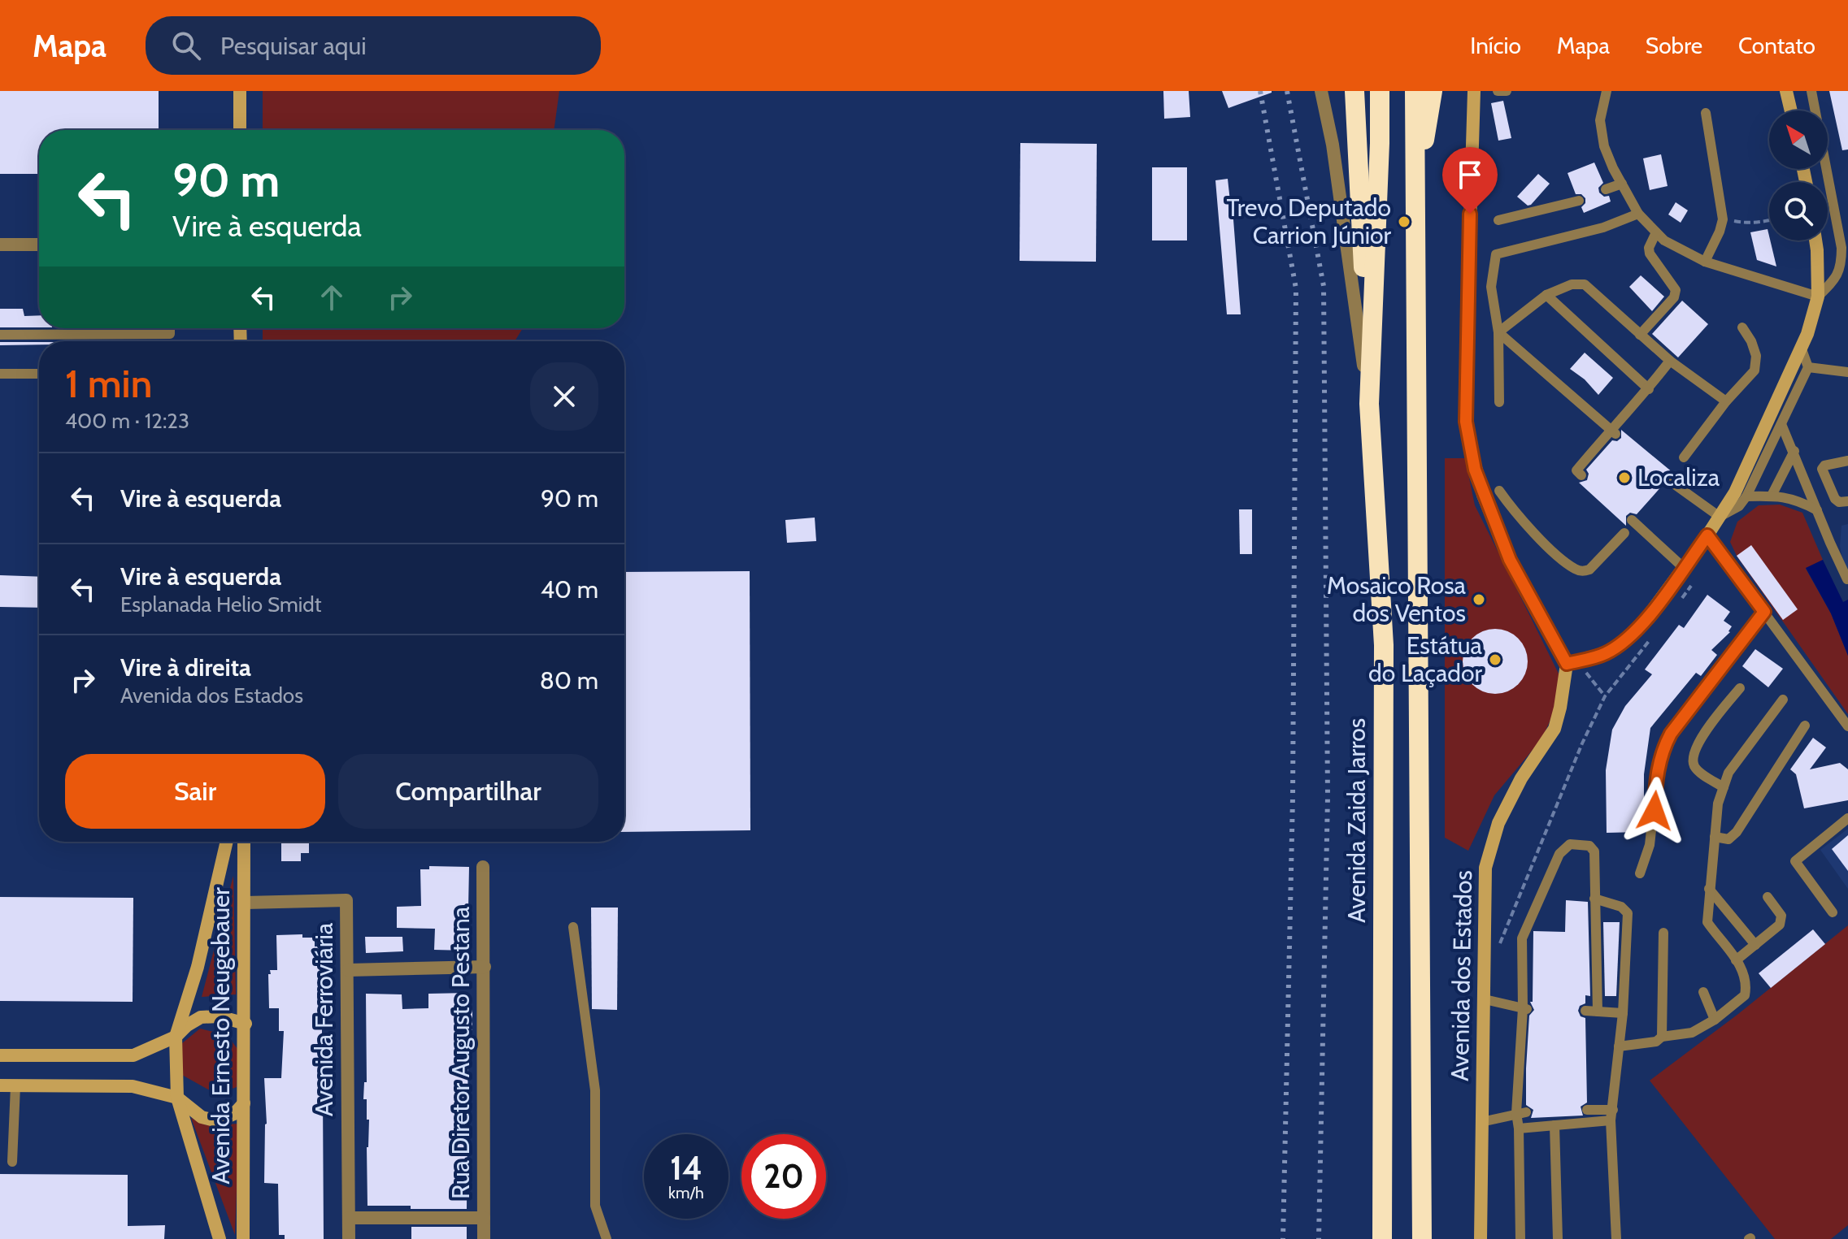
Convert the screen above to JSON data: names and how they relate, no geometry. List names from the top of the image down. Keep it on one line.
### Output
{"streets":{"highway":["Avenida Zaida Jarros"],"street":["Avenida dos Estados","Avenida Ferroviária","Avenida Ernesto Neugebauer","Rua Diretor Augusto Pestana"]},"crossings":[["Avenida Ferroviária","Avenida Ernesto Neugebauer"]],"places":["Trevo Deputado Carrion Júnior","Localiza","Mosaico Rosa dos Ventos","Estátua do Laçador"],"north":"top left","page":{"header":"Mapa","search":"Pesquisar aqui","nav":["Início","Mapa","Sobre","Contato"],"turn":["90 m","Vire à esquerda"],"heading":["1 min","400 m · 12:23"],"list":[{"name":"Vire à esquerda","value":"90 m"},{"name":"Vire à esquerda","note":"Esplanada Helio Smidt","value":"40 m"},{"name":"Vire à direita","note":"Avenida dos Estados","value":"80 m"}],"buttons":["Sair","Compartilhar"],"speed":"14 km/h","limit":"20"}}
